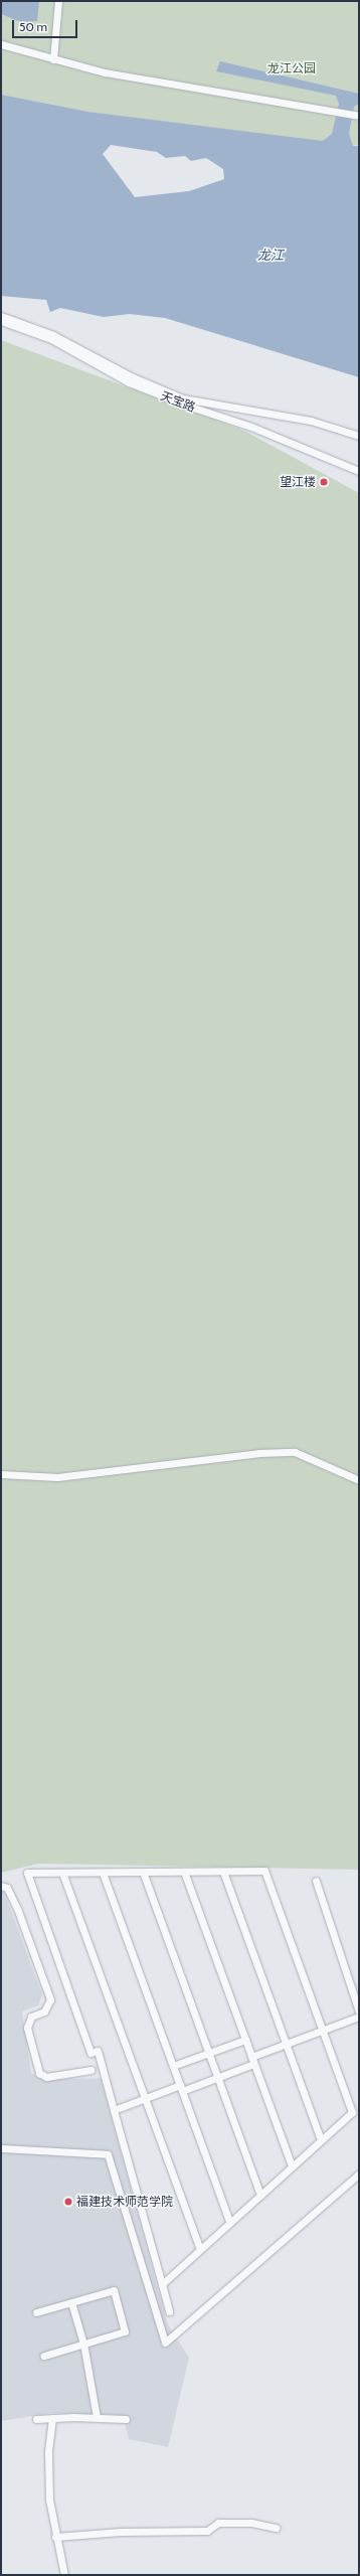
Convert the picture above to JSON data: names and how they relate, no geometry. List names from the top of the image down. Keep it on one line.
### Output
{"streets":{"street":["天宝路"]},"water":["龙江"],"parks":["龙江公园"],"places":["望江楼","福建技术师范学院"],"scale_bar":"50 m"}
